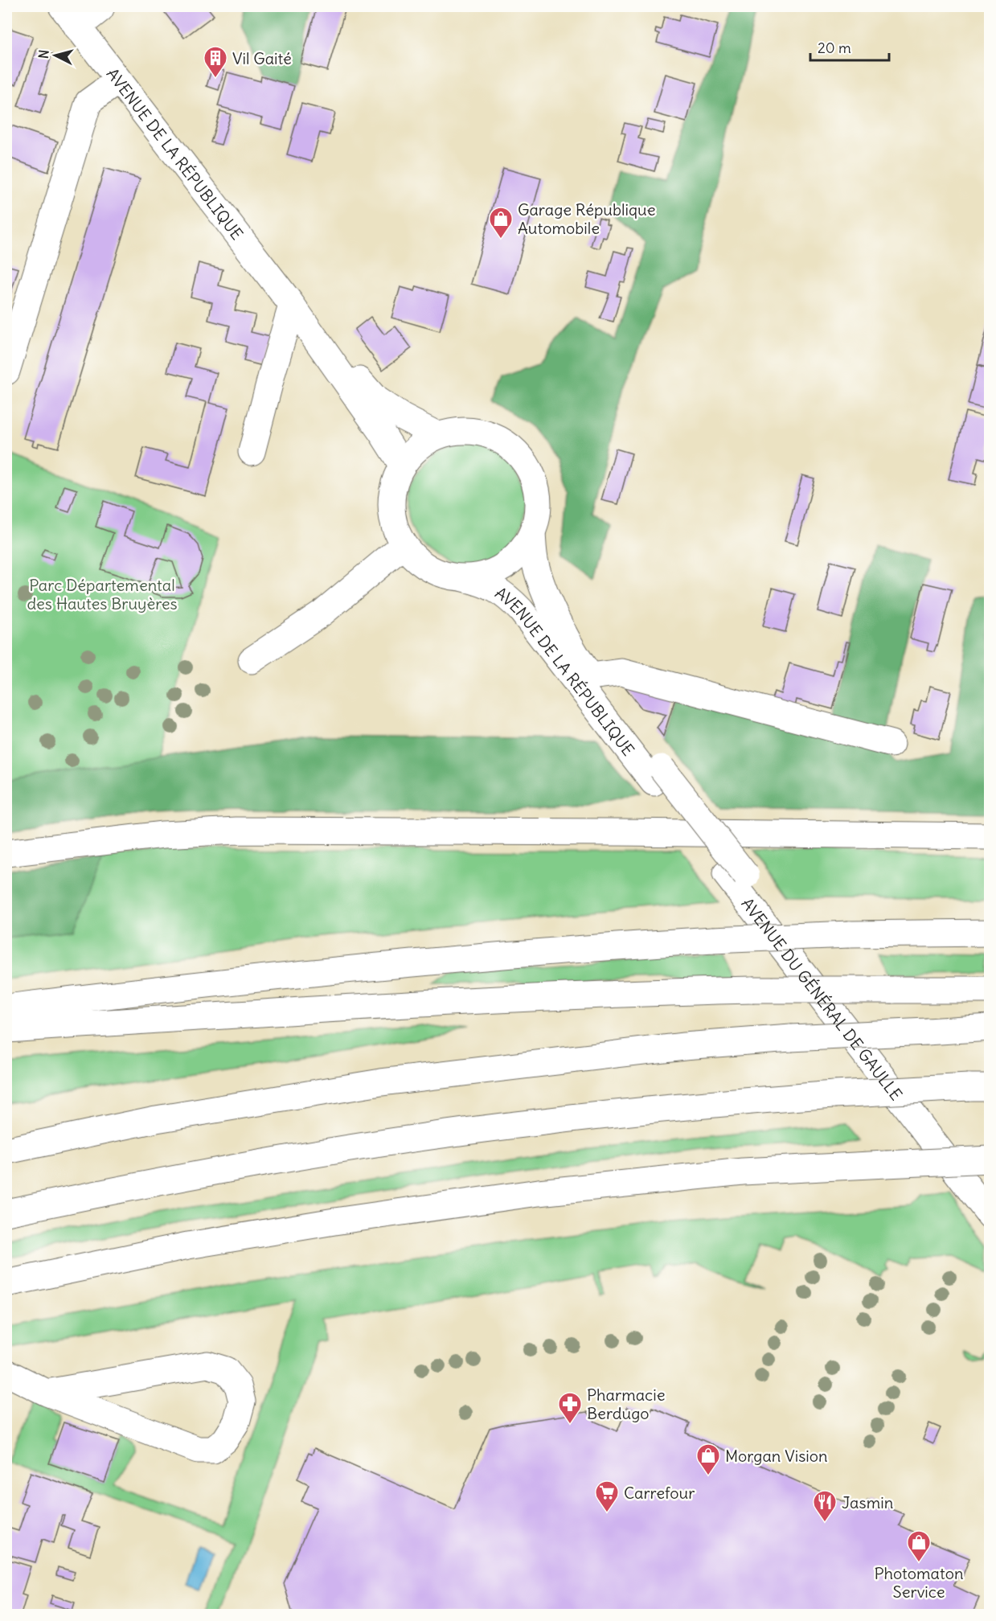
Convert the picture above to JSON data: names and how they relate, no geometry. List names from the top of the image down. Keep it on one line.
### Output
{"streets":{"main road":["AVENUE DE LA RÉPUBLIQUE","AVENUE DU GÉNÉRAL DE GAULLE"]},"crossings":[["AVENUE DE LA RÉPUBLIQUE","AVENUE DU GÉNÉRAL DE GAULLE"]],"parks":["Parc Départemental des Hautes Bruyères"],"places":{"building":["Vil Gaité"],"shop":["Garage République Automobile","Morgan Vision","Photomaton Service"],"pharmacy":["Pharmacie Berdugo"],"supermarket":["Carrefour"],"restaurant":["Jasmin"]},"scale_bar":"20 m","north":"left"}
